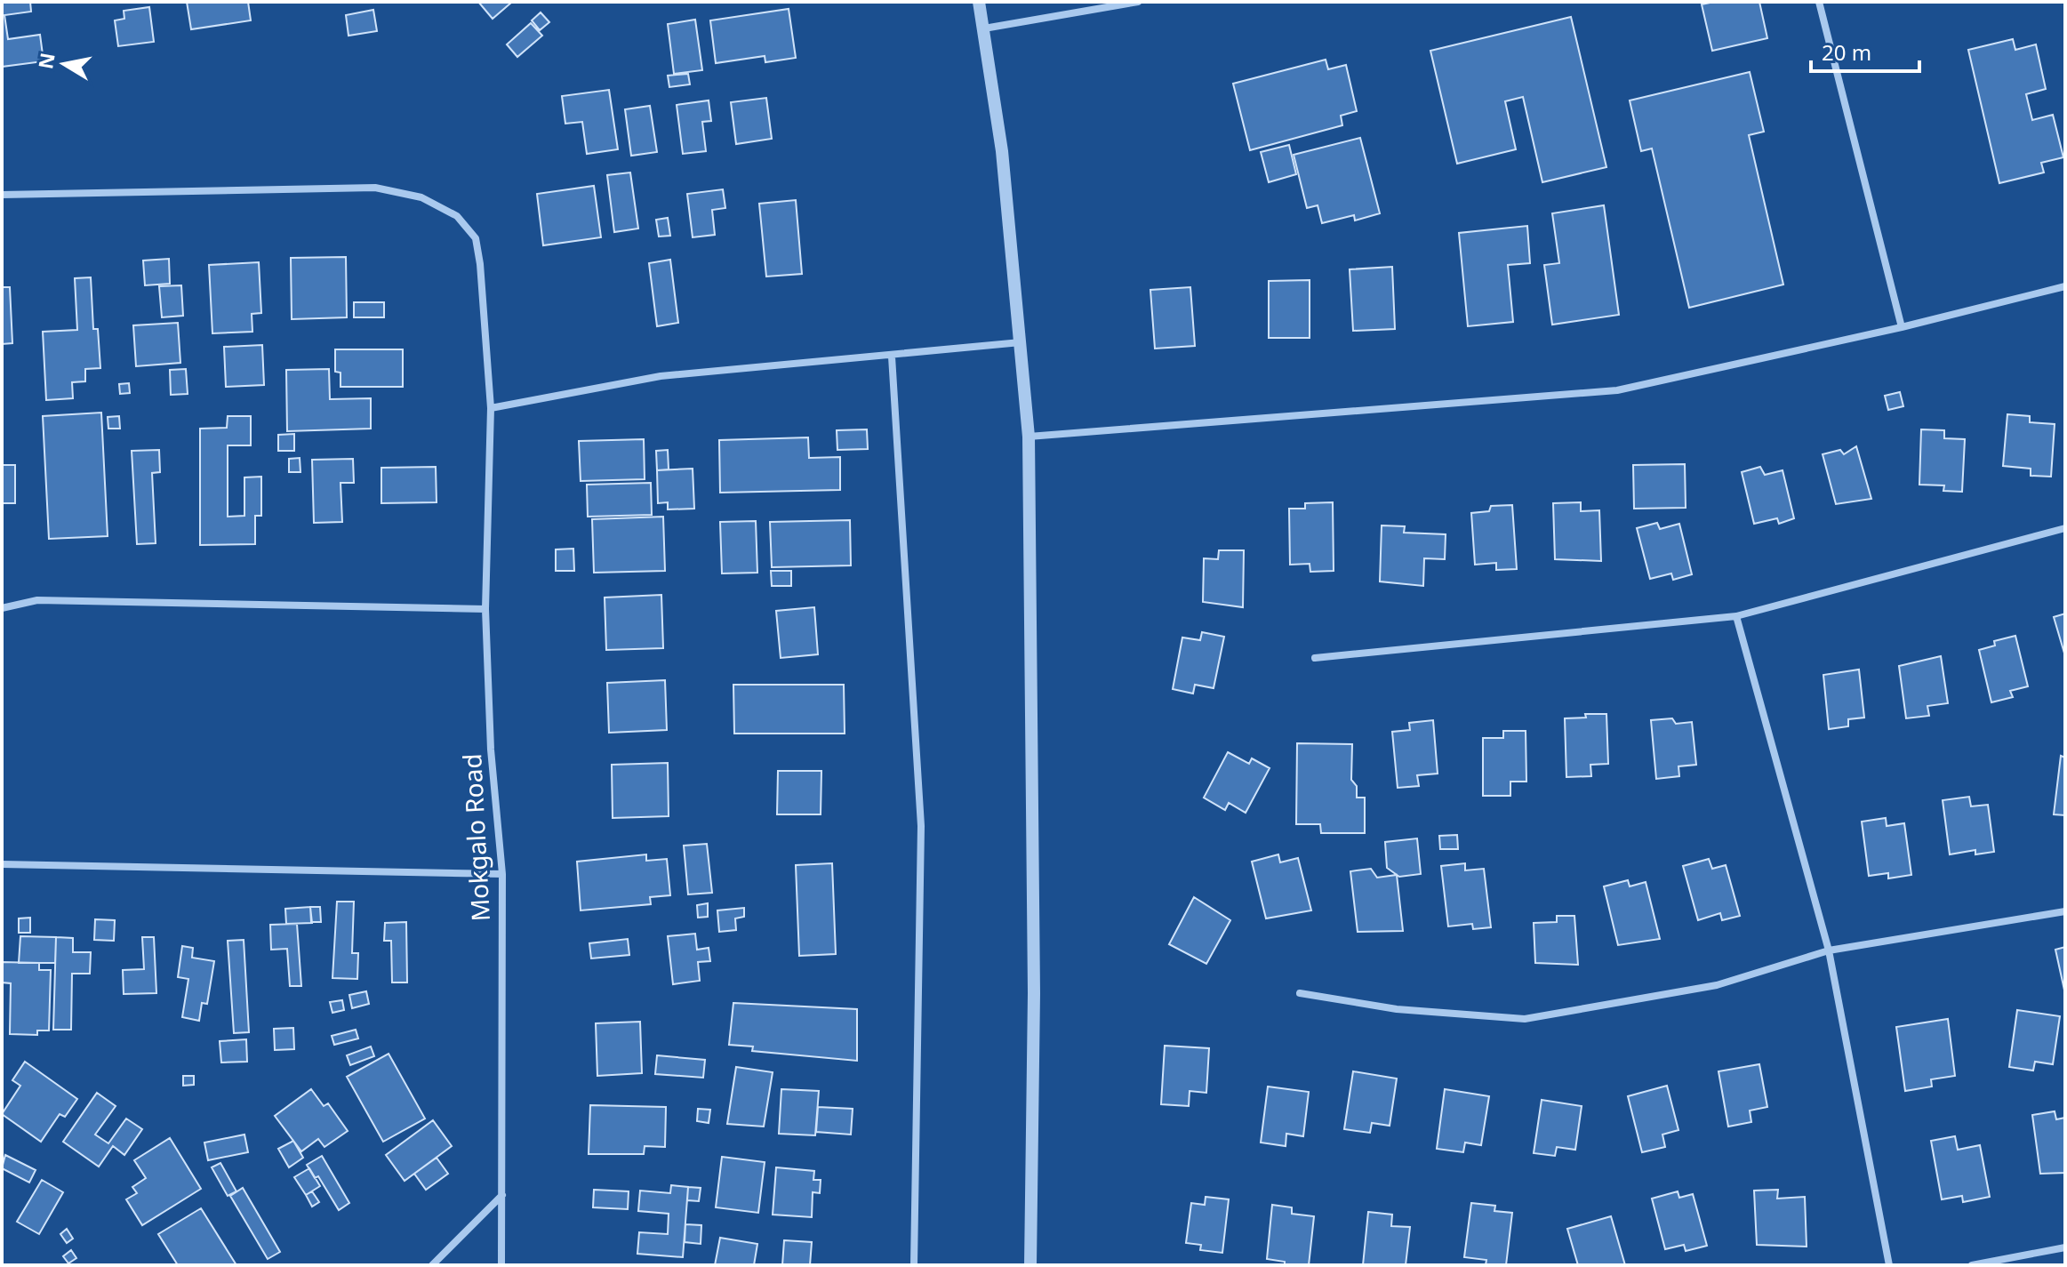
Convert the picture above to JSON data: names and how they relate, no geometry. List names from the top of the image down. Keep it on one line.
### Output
{"streets":{"street":["Mokgalo Road"]},"scale_bar":"20 m","north":"left"}
